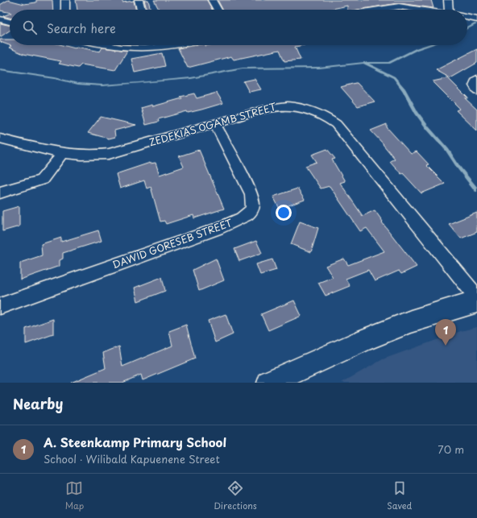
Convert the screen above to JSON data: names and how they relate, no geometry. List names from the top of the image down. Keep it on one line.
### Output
{"streets":{"street":["ZEDEKIAS OGAMB STREET","DAWID GORESEB STREET"]},"crossings":[["ZEDEKIAS OGAMB STREET","DAWID GORESEB STREET"]],"page":{"search":"Search here","pins":"1","heading":"Nearby","list":[{"mark":"1","name":"A. Steenkamp Primary School","note":"School · Wilibald Kapuenene Street","value":"70 m"}],"nav":["Map","Directions","Saved"]}}
